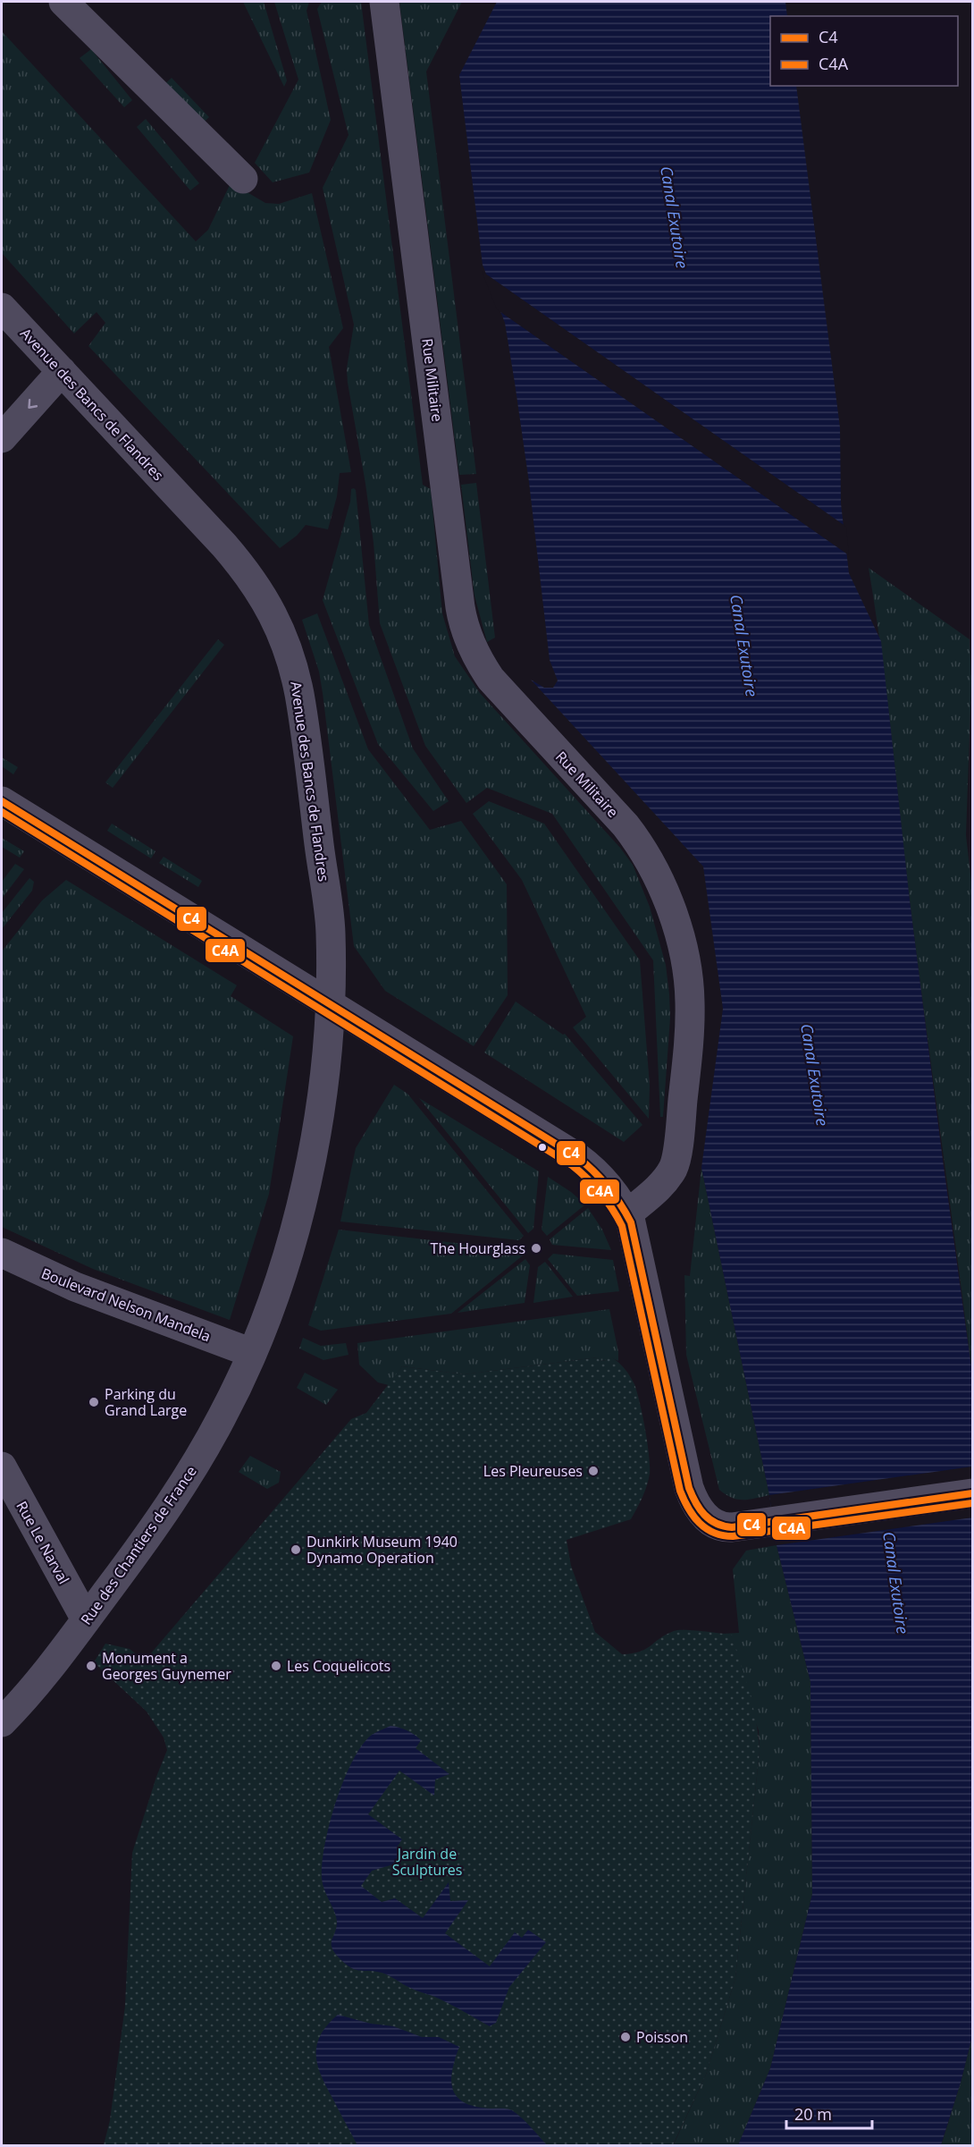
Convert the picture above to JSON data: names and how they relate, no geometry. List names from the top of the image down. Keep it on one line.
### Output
{"streets":{"street":["Rue Militaire","Avenue des Bancs de Flandres","Boulevard Nelson Mandela","Rue Le Narval","Rue des Chantiers de France"]},"crossings":[["Avenue des Bancs de Flandres","Boulevard Nelson Mandela"],["Avenue des Bancs de Flandres","Rue des Chantiers de France"],["Boulevard Nelson Mandela","Rue des Chantiers de France"],["Rue Le Narval","Rue des Chantiers de France"]],"water":["Canal Exutoire"],"parks":["Jardin de Sculptures"],"places":["The Hourglass","Parking du Grand Large","Les Pleureuses","Dunkirk Museum 1940 Dynamo Operation","Monument a Georges Guynemer","Les Coquelicots","Poisson"],"lines":["transit line C4","transit line C4A"],"legend":["C4","C4A"],"scale_bar":"20 m"}
